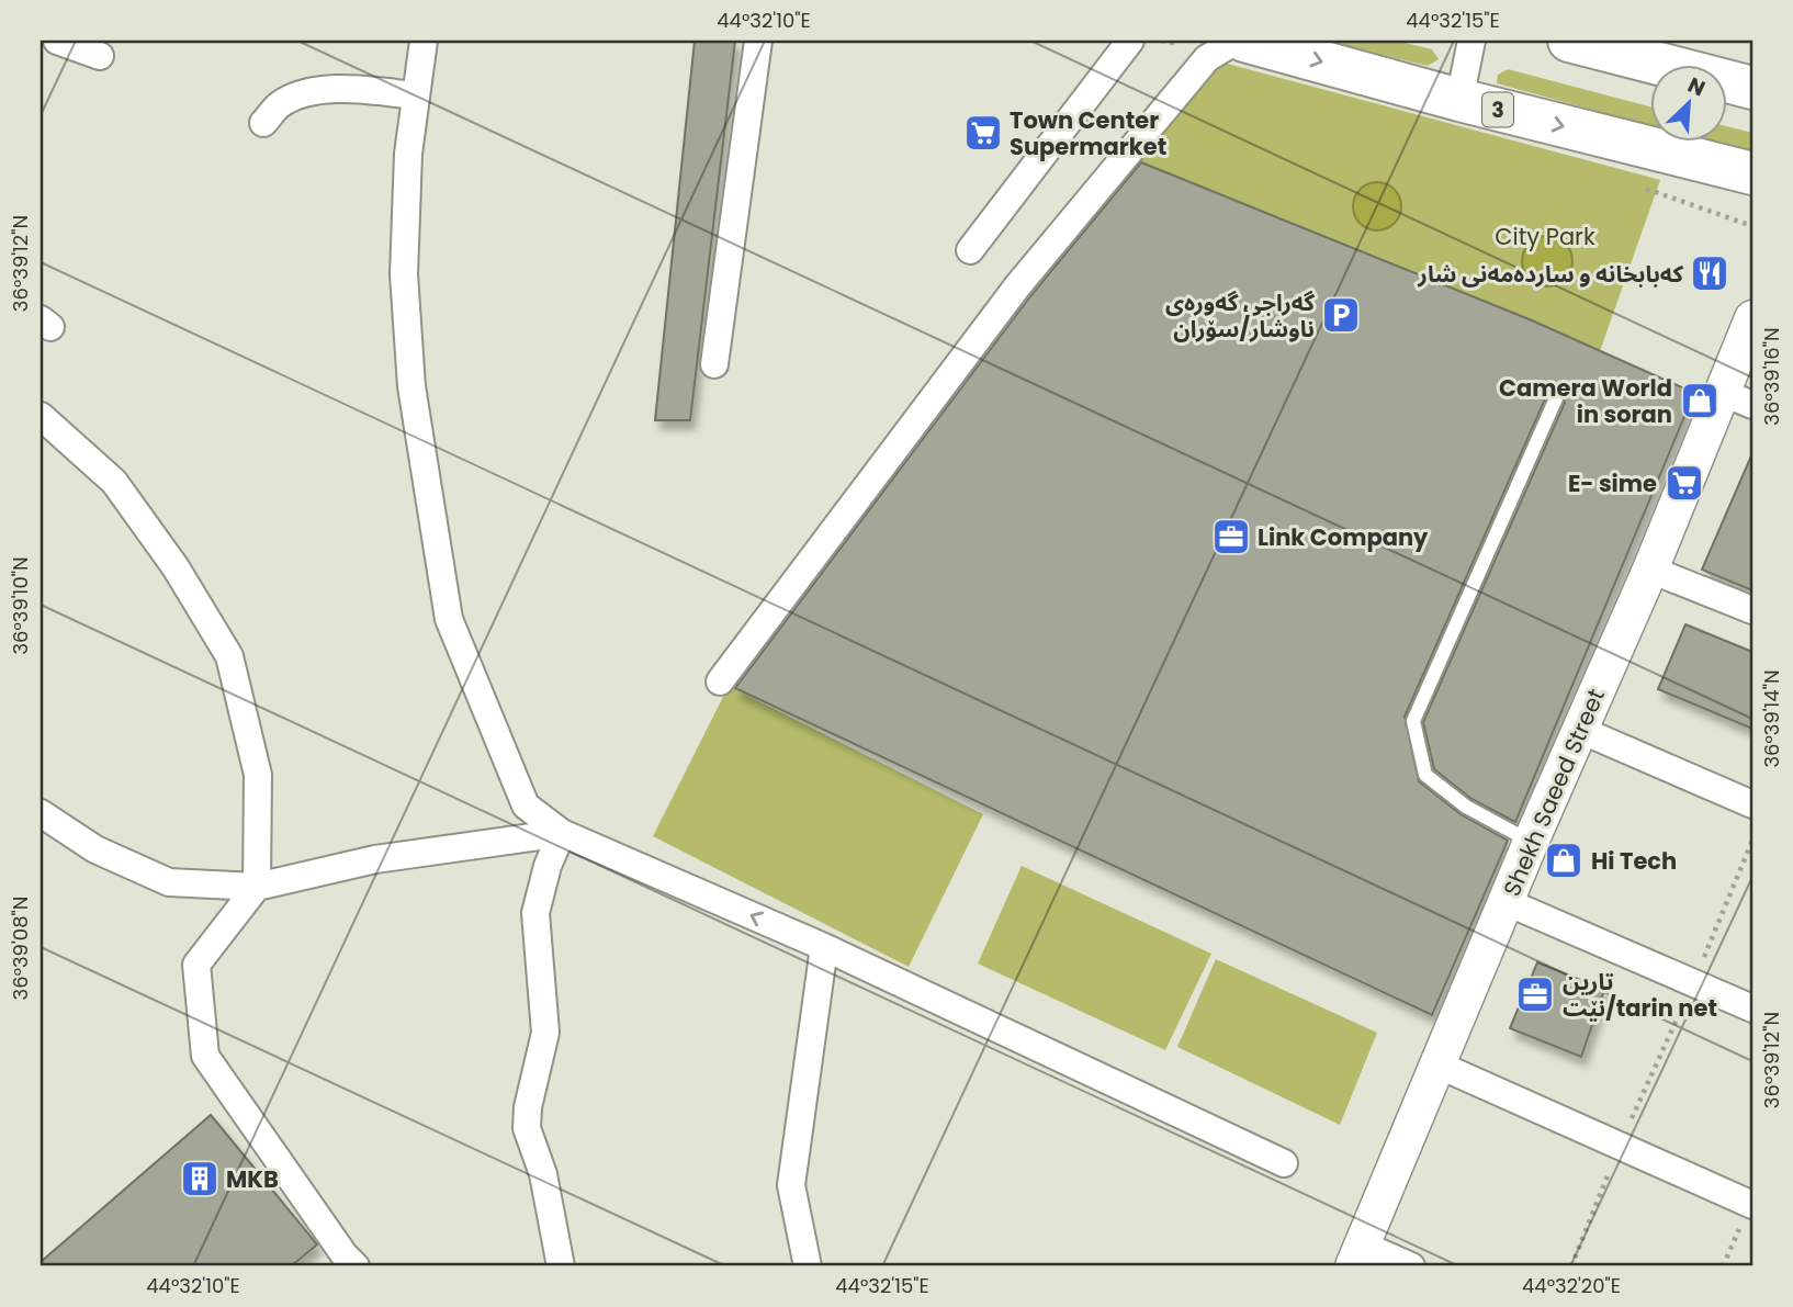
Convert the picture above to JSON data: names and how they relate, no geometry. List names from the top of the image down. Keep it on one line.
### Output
{"streets":{"highway":["3"],"street":["Shekh Saeed Street"]},"parks":["City Park"],"places":{"supermarket":["Town Center Supermarket","E- sime"],"restaurant":["کەبابخانە و ساردەمەنی شار"],"parking":["گەراجی گەورەی ناوشار/سۆران"],"shop":["Camera World in soran","Hi Tech"],"office":["Link Company","تارین نێت/tarin net"],"building":["MKB"]},"north":"top right","coordinates":["44°32'10\"E","44°32'15\"E","36°39'12\"N","36°39'16\"N","36°39'10\"N","36°39'14\"N","36°39'08\"N","44°32'20\"E"]}
